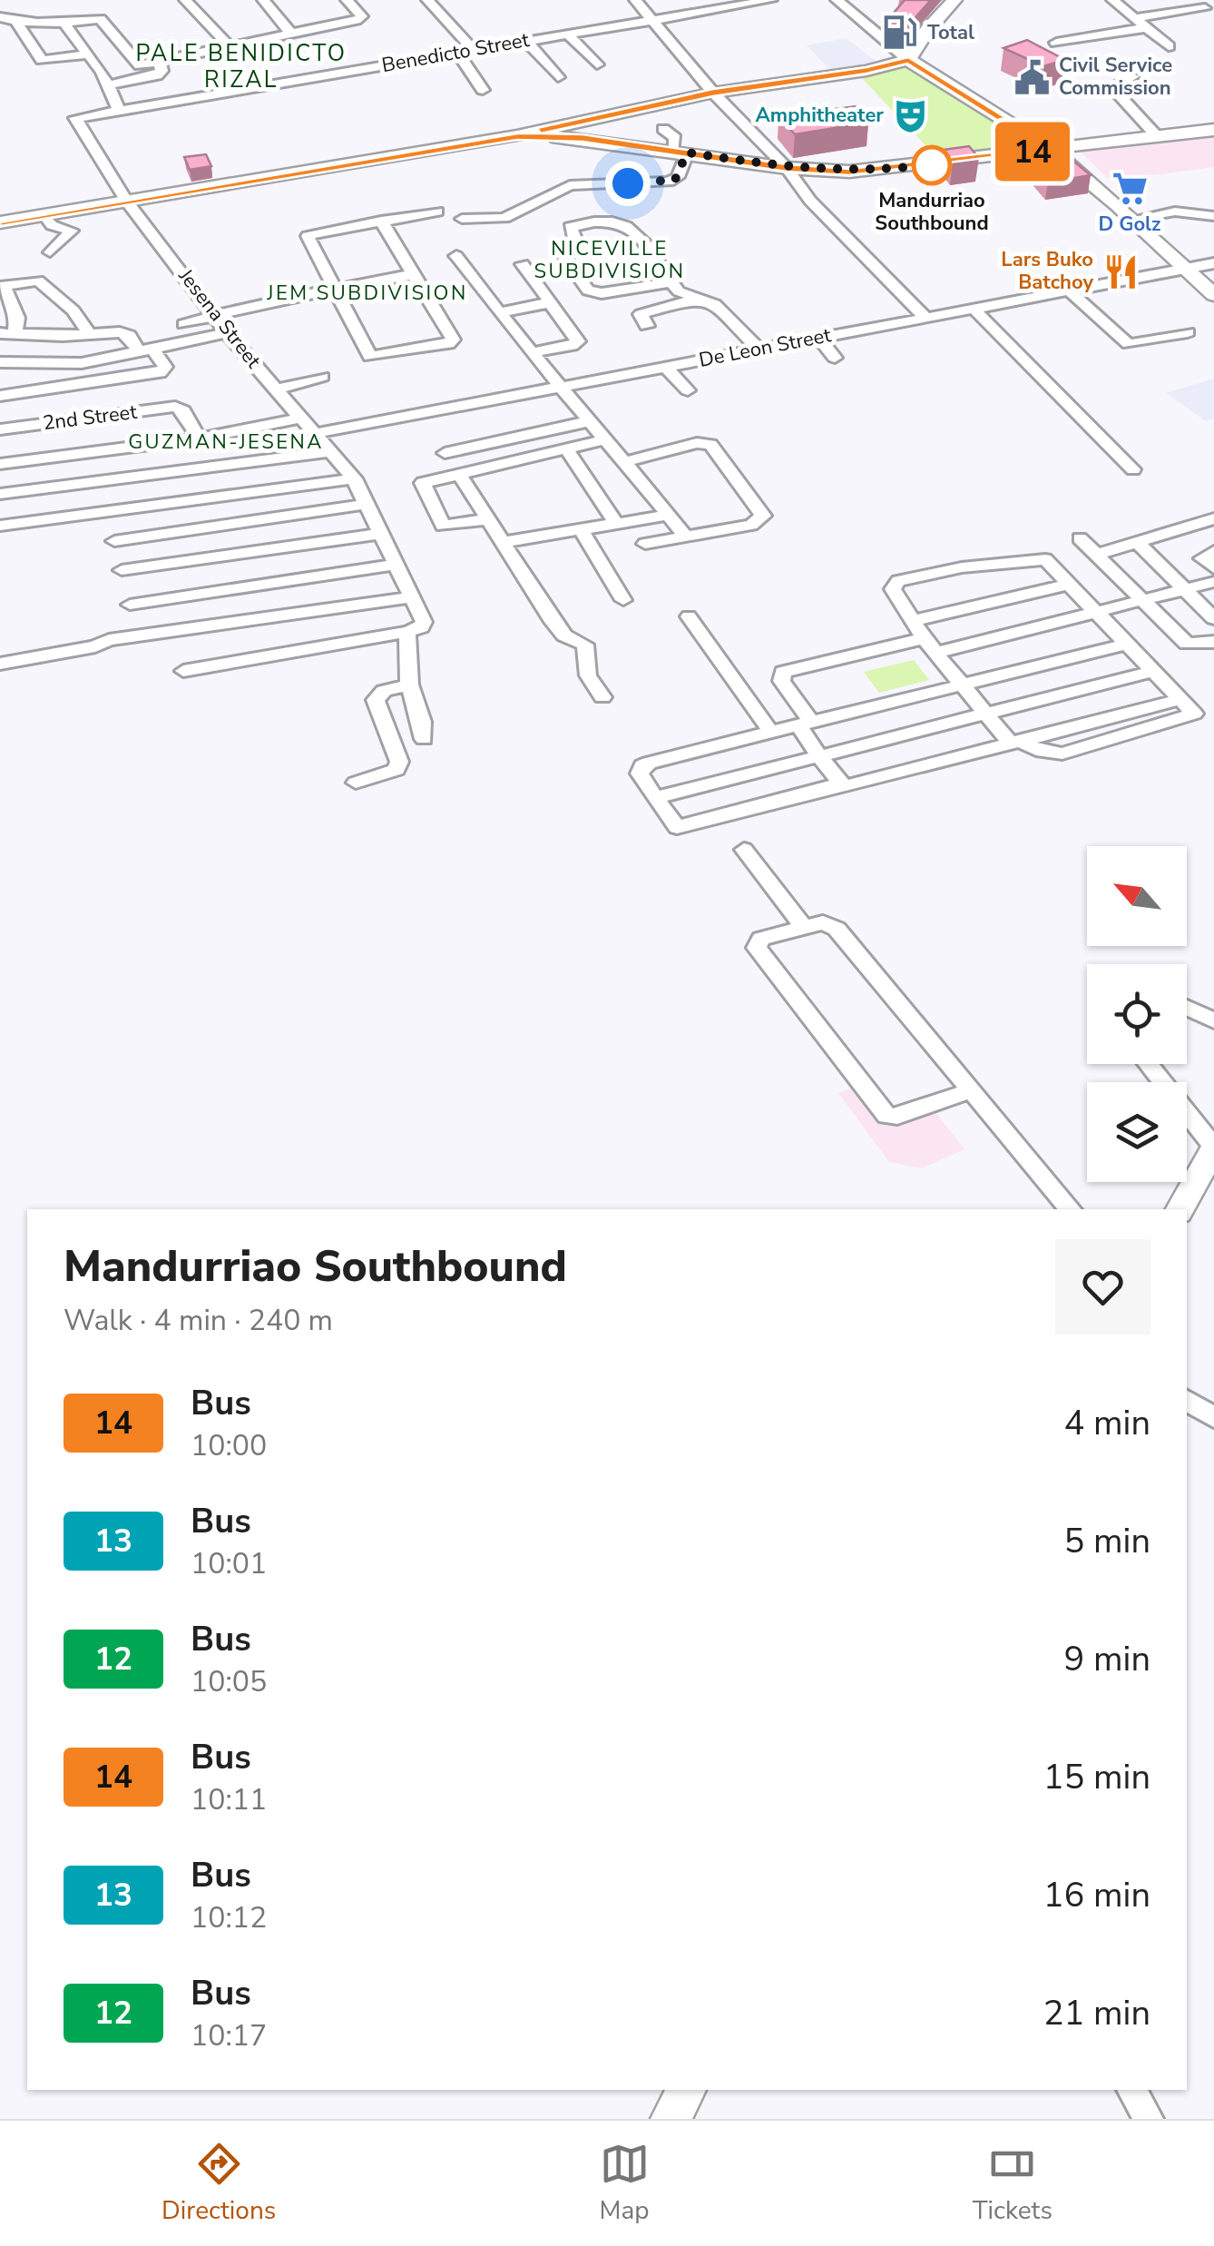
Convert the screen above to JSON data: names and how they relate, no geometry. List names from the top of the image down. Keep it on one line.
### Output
{"streets":{"street":["Benedicto Street","Jesena Street","De Leon Street","2nd Street"]},"crossings":[["Benedicto Street","Jesena Street"],["Jesena Street","De Leon Street"]],"districts":["PALE BENIDICTO RIZAL","NICEVILLE SUBDIVISION","JEM SUBDIVISION","GUZMAN-JESENA"],"places":{"fuel station":["Total"],"public building":["Civil Service Commission"],"theatre":["Amphitheater"],"other":["Mandurriao Southbound"],"supermarket":["D Golz"],"restaurant":["Lars Buko Batchoy"]},"lines":["bus line 14"],"north":"top left","page":{"on_map":"14","heading":["Mandurriao Southbound","Walk · 4 min · 240 m"],"list":[{"mark":"14","name":"Bus","note":"10:00","value":"4 min"},{"mark":"13","name":"Bus","note":"10:01","value":"5 min"},{"mark":"12","name":"Bus","note":"10:05","value":"9 min"},{"mark":"14","name":"Bus","note":"10:11","value":"15 min"},{"mark":"13","name":"Bus","note":"10:12","value":"16 min"},{"mark":"12","name":"Bus","note":"10:17","value":"21 min"}],"tabs":["Directions","Map","Tickets"]}}
